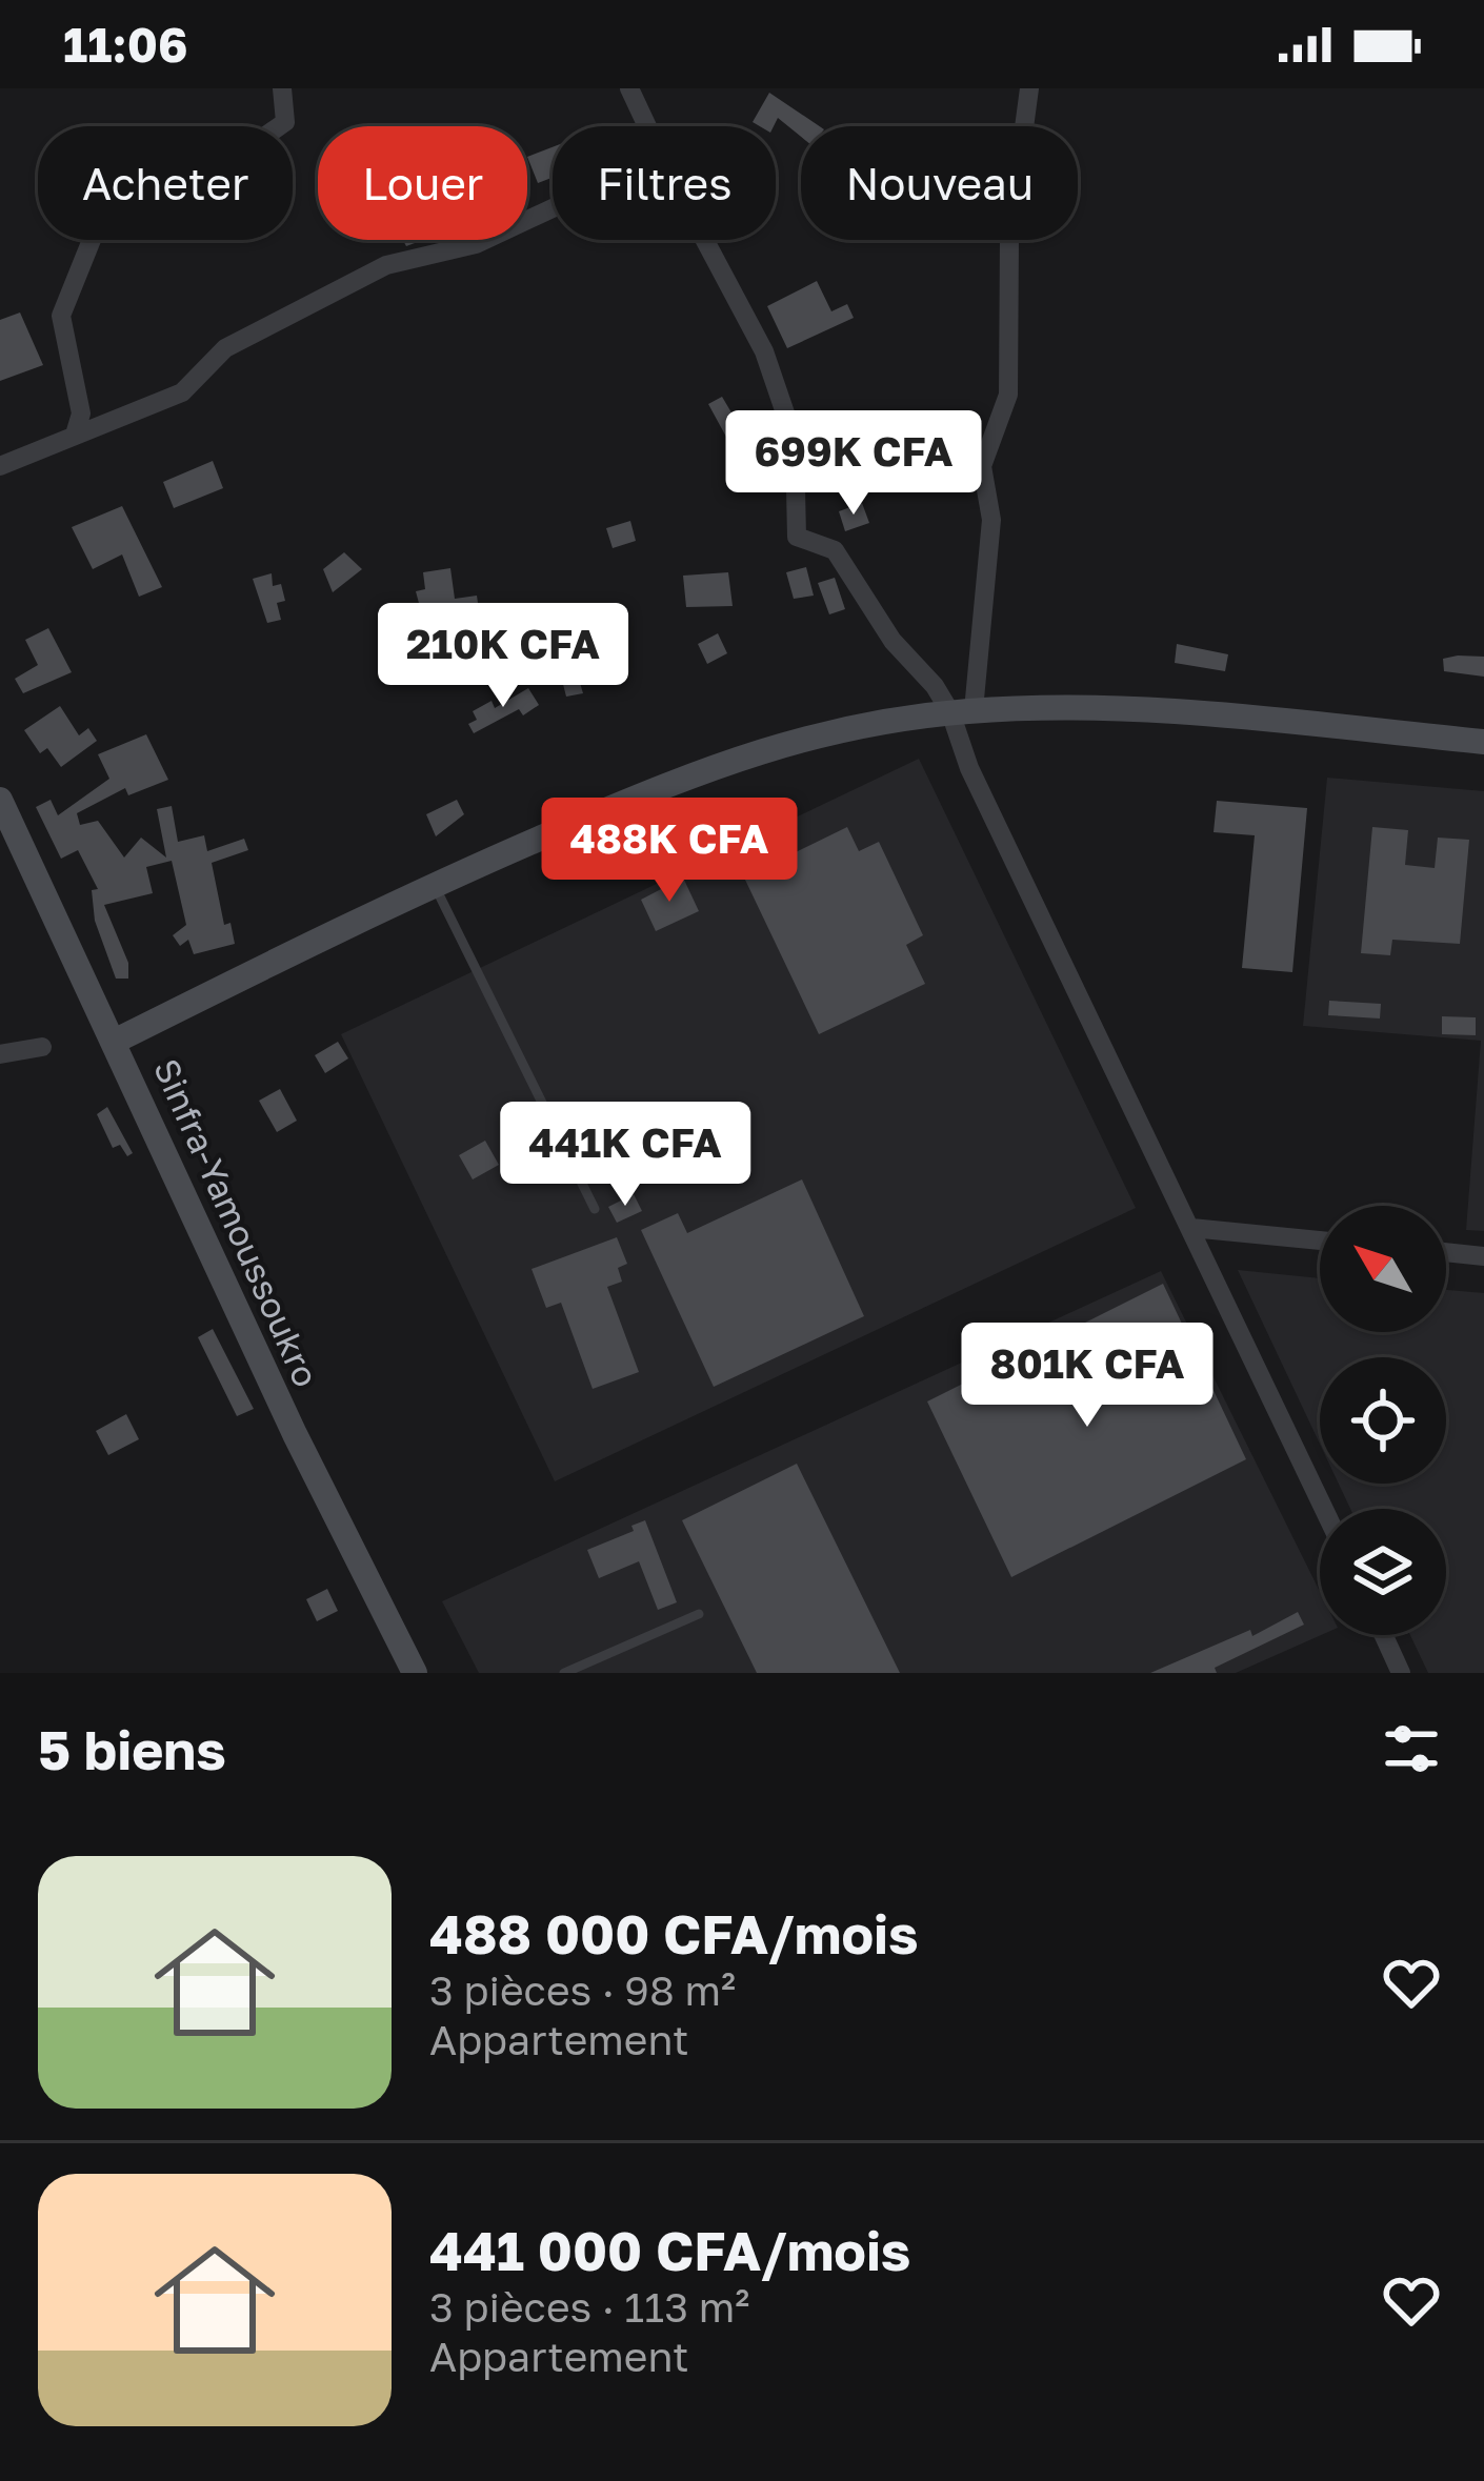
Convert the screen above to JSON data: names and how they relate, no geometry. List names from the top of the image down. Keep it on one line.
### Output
{"streets":{"street":["Sinfra-Yamoussoukro"]},"north":"top left","page":{"status":"11:06","chip":["Acheter","Louer","Filtres","Nouveau"],"price":["699K CFA","210K CFA","488K CFA","441K CFA","801K CFA"],"heading":"5 biens","list":[{"name":"488 000 CFA/mois","note":"3 pièces · 98 m² · Appartement"},{"name":"441 000 CFA/mois","note":"3 pièces · 113 m² · Appartement"}]}}
